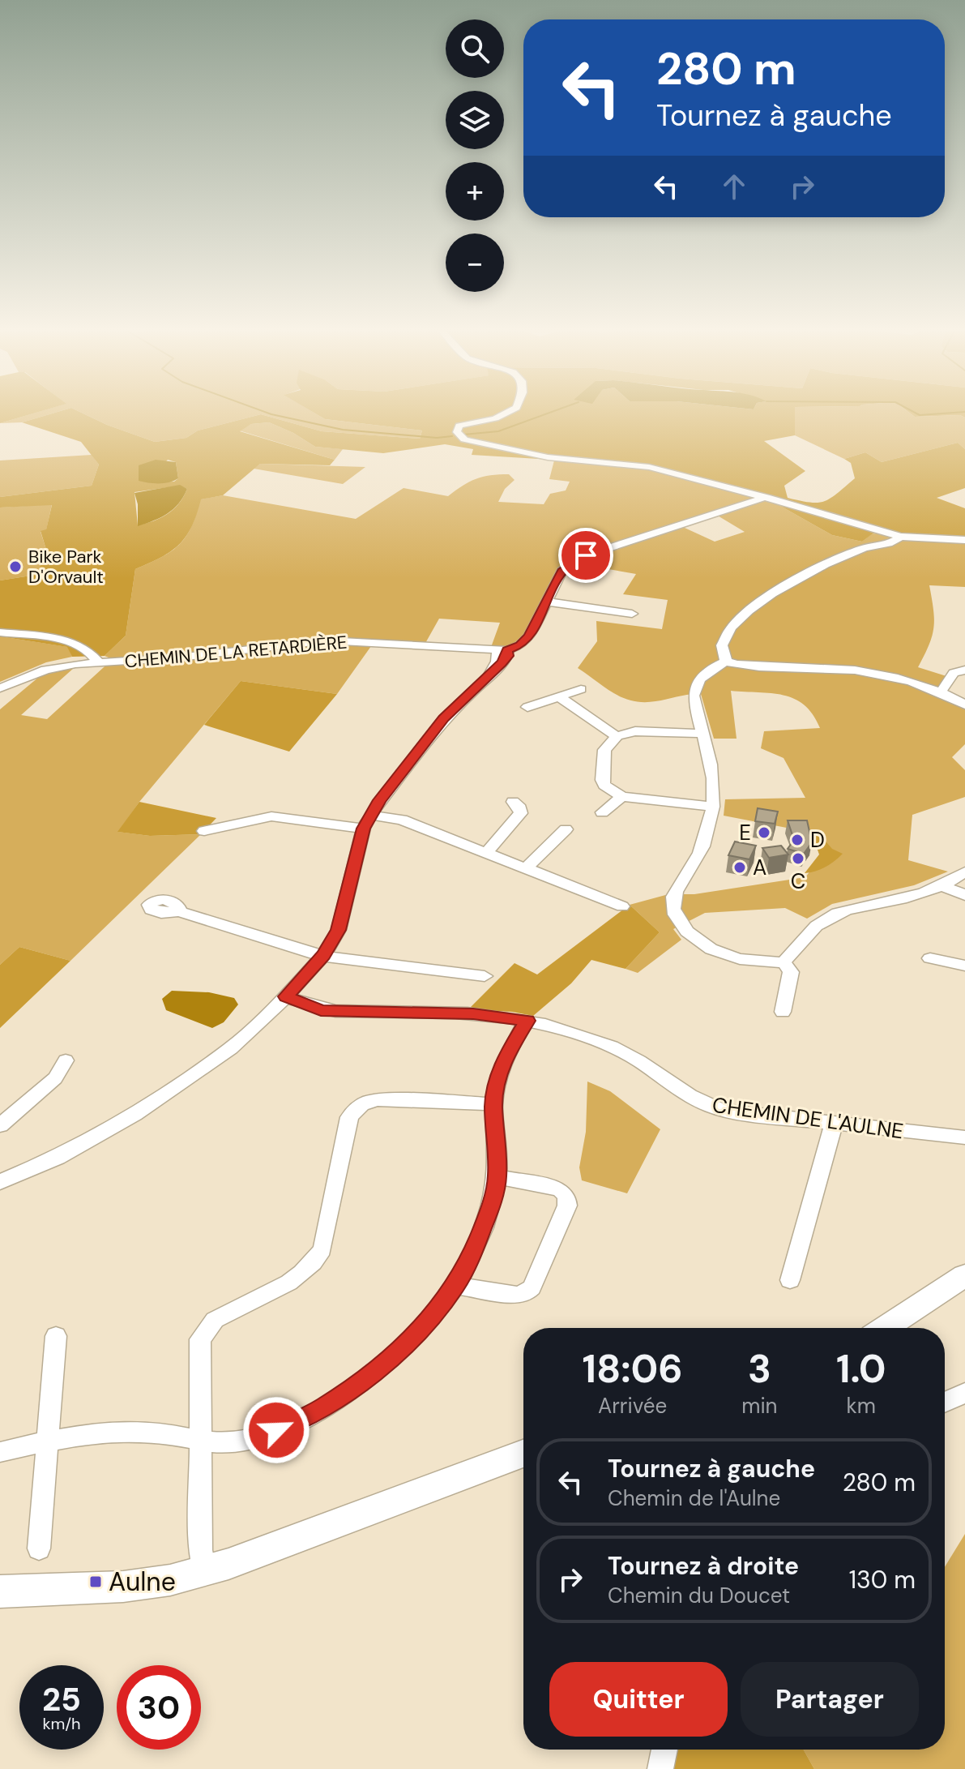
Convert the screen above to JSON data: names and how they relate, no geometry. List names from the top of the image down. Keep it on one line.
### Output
{"streets":{"street":["CHEMIN DE LA RETARDIÈRE","CHEMIN DE L'AULNE"]},"places":{"other":["Bike Park D'Orvault","E","D","C","A"],"transit":["Aulne"]},"page":{"map_buttons":["+","−"],"turn":["280 m","Tournez à gauche"],"eta":["18:06","Arrivée","3","min","1.0","km"],"list":[{"name":"Tournez à gauche","note":"Chemin de l'Aulne","value":"280 m"},{"name":"Tournez à droite","note":"Chemin du Doucet","value":"130 m"}],"buttons":["Quitter","Partager"],"speed":"25 km/h","limit":"30"}}
